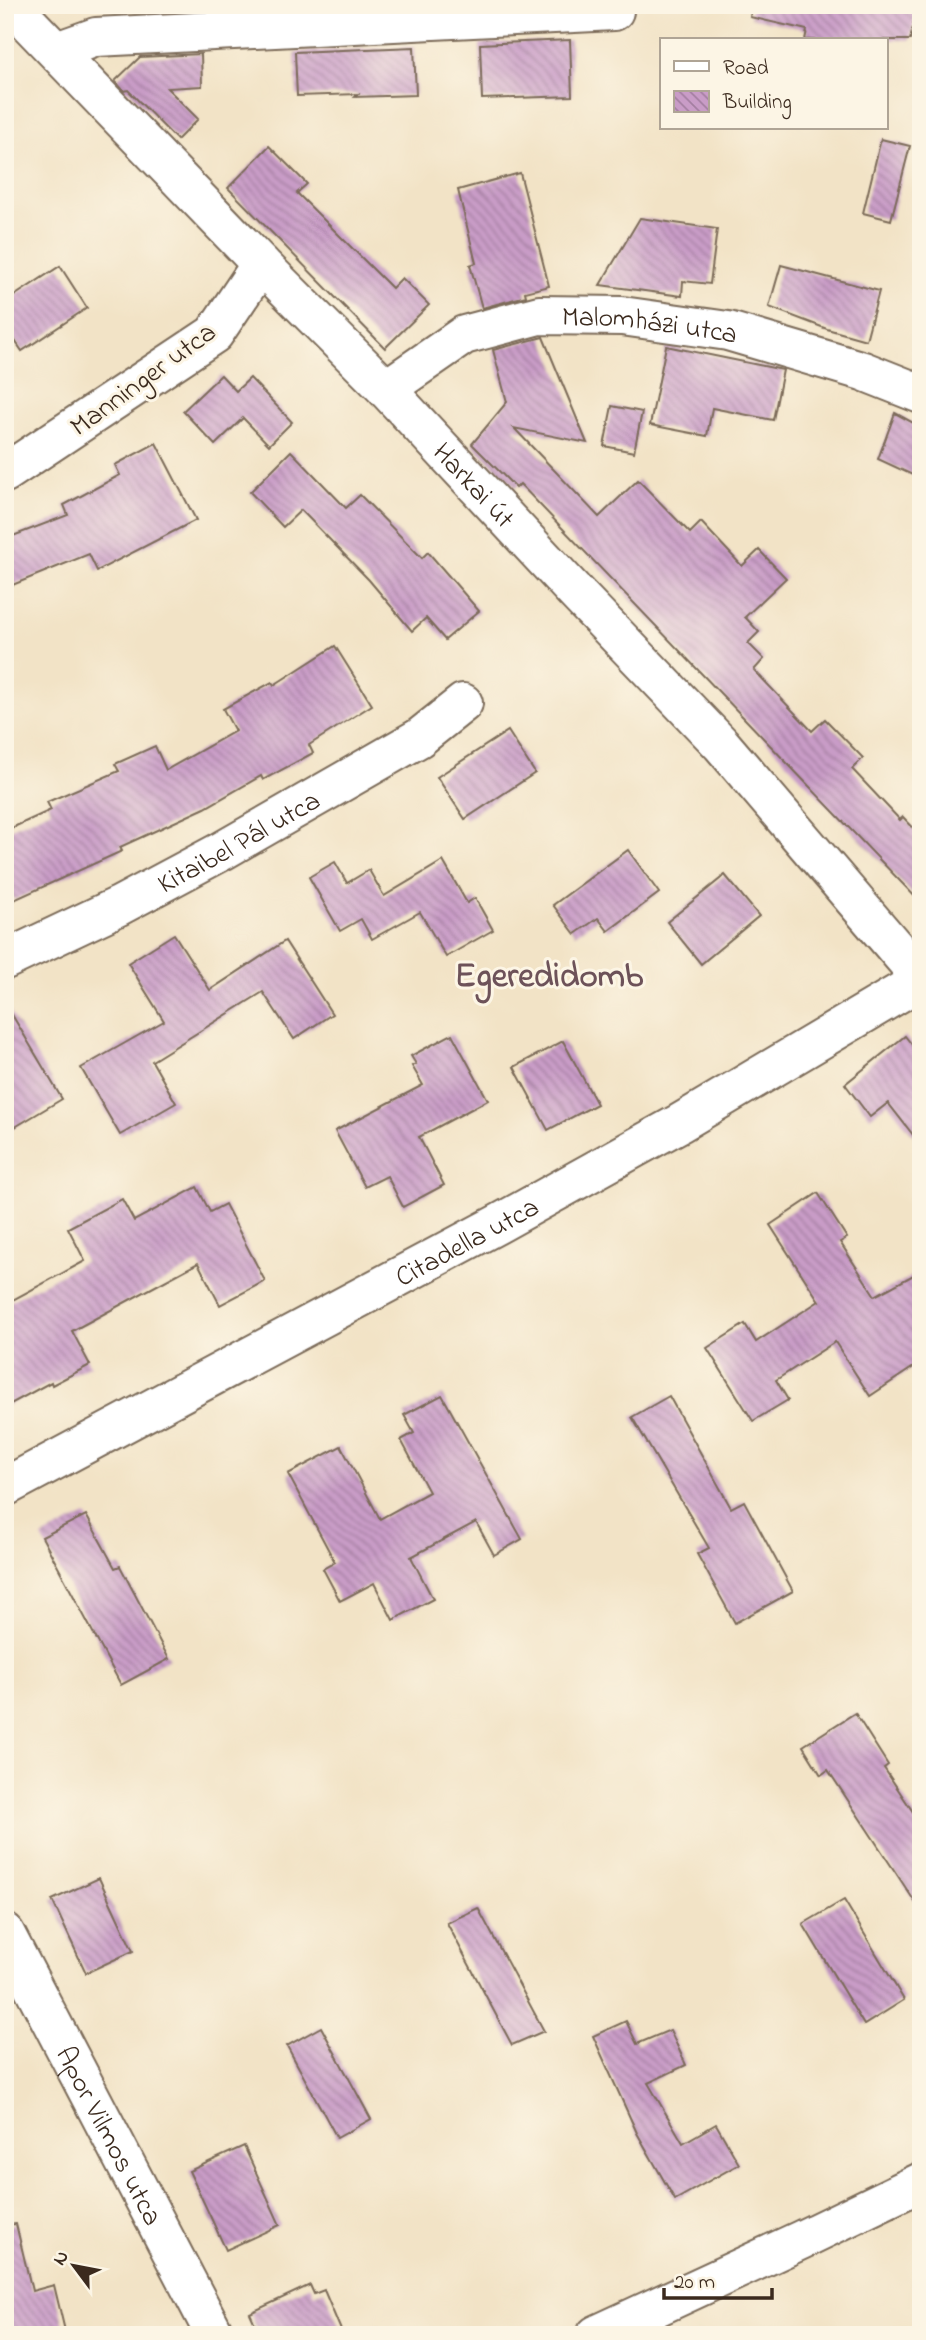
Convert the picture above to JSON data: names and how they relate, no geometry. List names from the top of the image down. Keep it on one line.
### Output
{"streets":{"street":["Malomházi utca","Manninger utca","Harkai út","Kitaibel Pál utca","Citadella utca","Apor Vilmos utca"]},"crossings":[["Malomházi utca","Harkai út"],["Manninger utca","Harkai út"],["Harkai út","Citadella utca"]],"districts":["Egeredidomb"],"legend":["Road","Building"],"scale_bar":"20 m","north":"top left"}
